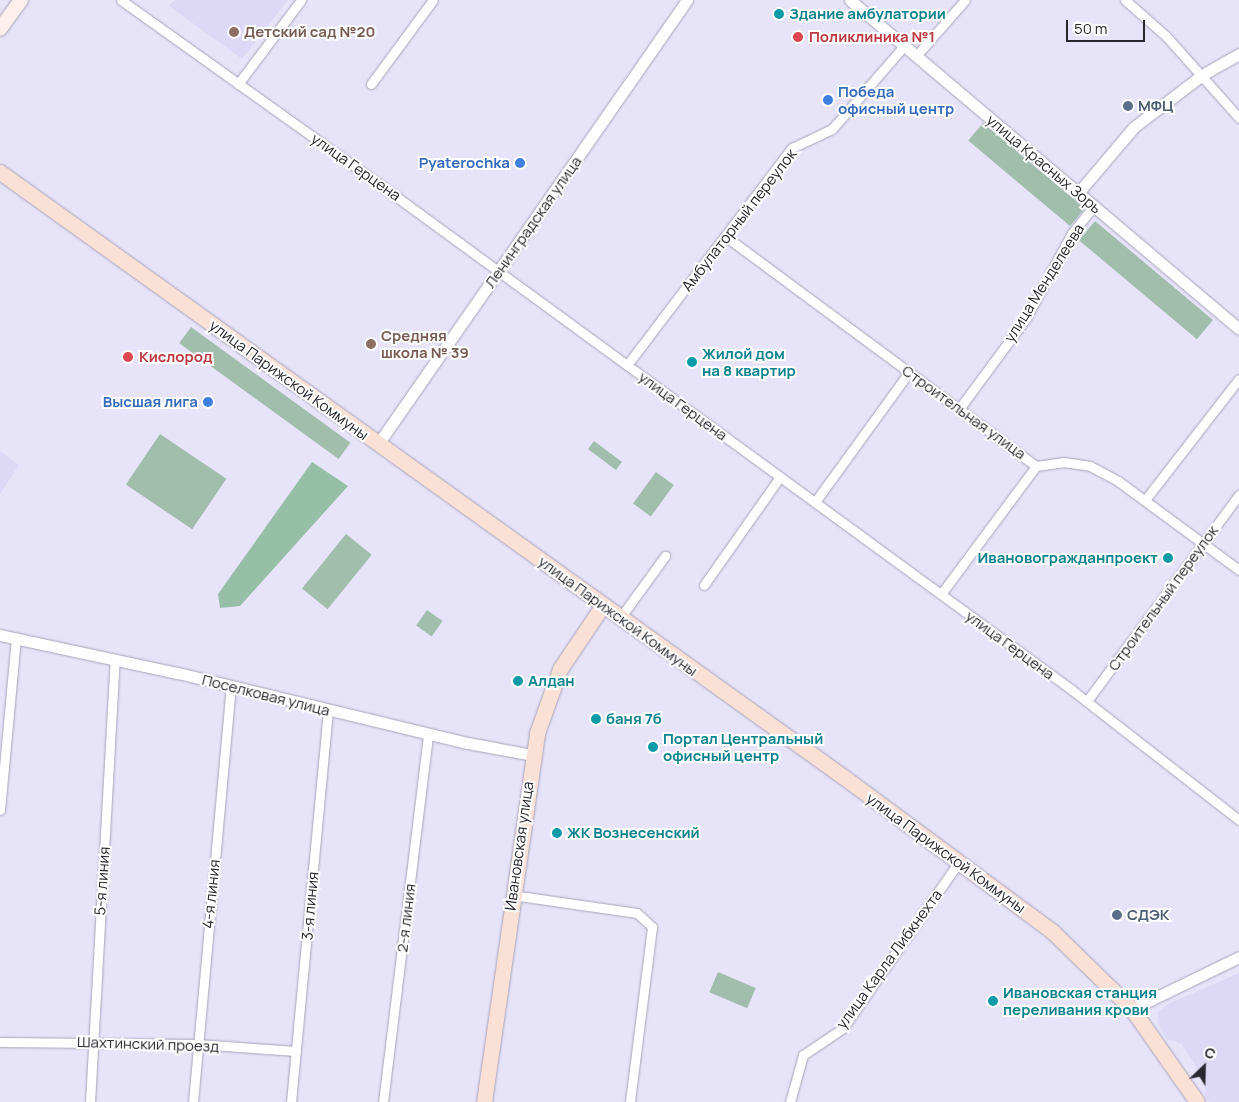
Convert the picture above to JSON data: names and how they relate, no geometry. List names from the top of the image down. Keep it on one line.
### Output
{"streets":{"main road":["улица Парижской Коммуны","Ивановская улица"],"street":["улица Красных Зорь","улица Герцена","Амбулаторный переулок","Ленинградская улица","улица Менделеева","Строительная улица","Строительный переулок","Поселковая улица","5-я линия","4-я линия","3-я линия","2-я линия","улица Карла Либкнехта","Шахтинский проезд"]},"crossings":[["улица Красных Зорь","Амбулаторный переулок"],["улица Красных Зорь","улица Менделеева"],["улица Герцена","Амбулаторный переулок"],["улица Герцена","Ленинградская улица"],["улица Герцена","Строительный переулок"],["Амбулаторный переулок","Строительная улица"],["Ленинградская улица","улица Парижской Коммуны"],["улица Менделеева","Строительная улица"],["улица Парижской Коммуны","Ивановская улица"],["улица Парижской Коммуны","улица Карла Либкнехта"],["Строительная улица","Строительный переулок"],["Поселковая улица","Ивановская улица"],["Поселковая улица","5-я линия"],["Поселковая улица","4-я линия"],["Поселковая улица","3-я линия"],["Поселковая улица","2-я линия"],["5-я линия","Шахтинский проезд"],["4-я линия","Шахтинский проезд"],["3-я линия","Шахтинский проезд"]],"places":["Здание амбулатории","Детский сад №20","Поликлиника №1","Победа офисный центр","МФЦ","Pyaterochka","Средняя школа № 39","Кислород","Жилой дом на 8 квартир","Высшая лига","Ивановогражданпроект","Алдан","баня 7б","Портал Центральный офисный центр","ЖК Вознесенский","СДЭК","Ивановская станция переливания крови"],"scale_bar":"50 m","north":"top right"}
